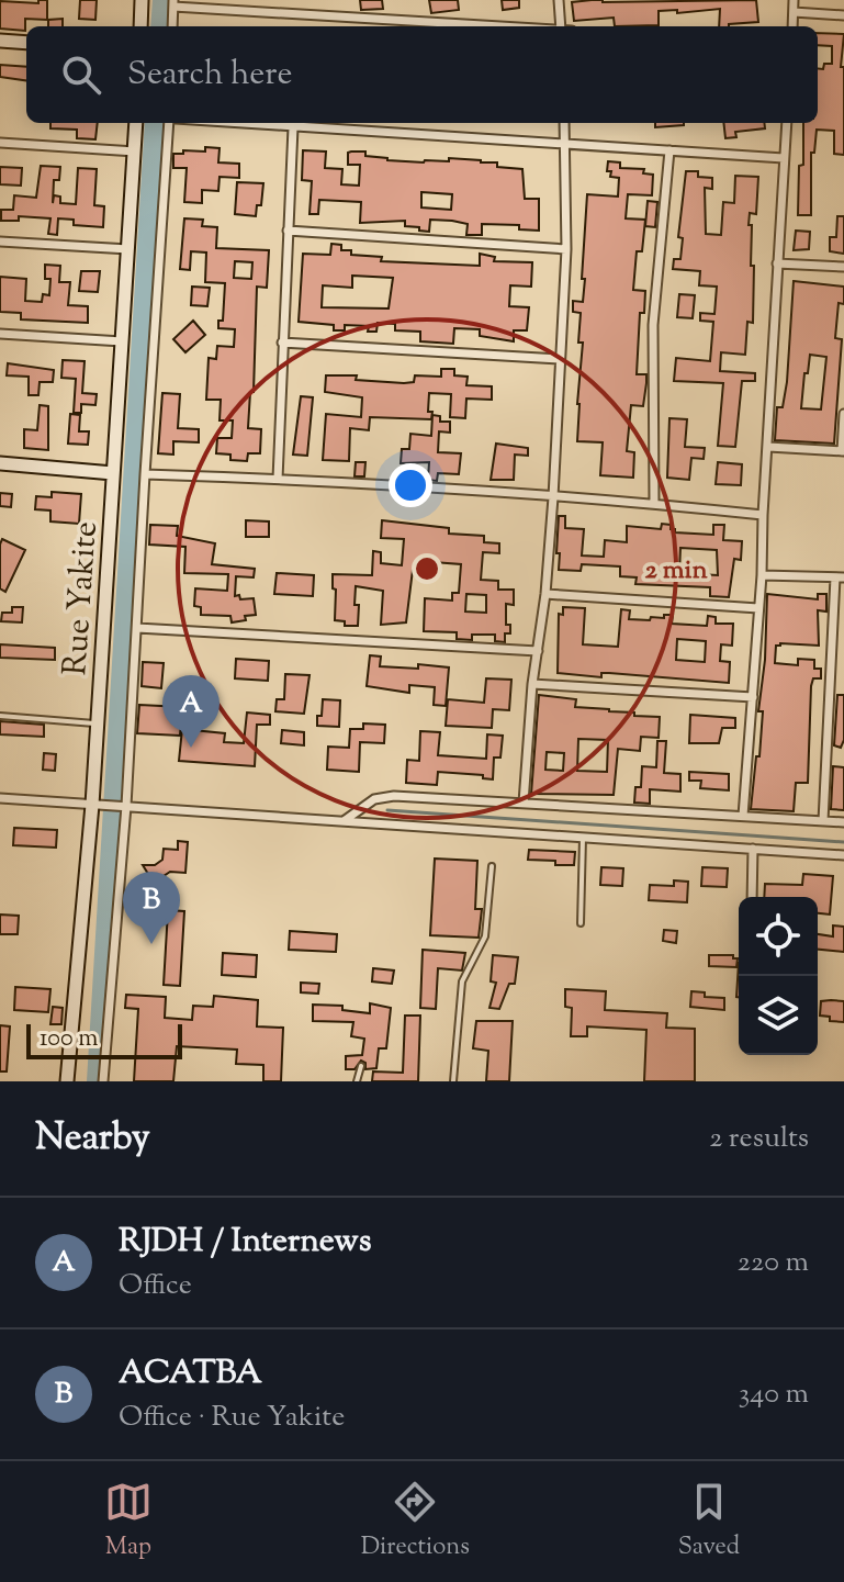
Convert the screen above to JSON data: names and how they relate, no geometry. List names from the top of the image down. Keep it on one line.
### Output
{"streets":{"main road":["Rue Yakite"]},"scale_bar":"100 m","page":{"search":"Search here","pins":["A","B"],"scale":"100 m","heading":["Nearby","2 results"],"list":[{"mark":"A","name":"RJDH / Internews","note":"Office","value":"220 m"},{"mark":"B","name":"ACATBA","note":"Office · Rue Yakite","value":"340 m"}],"nav":["Map","Directions","Saved"]},"rings":["2 min"]}
